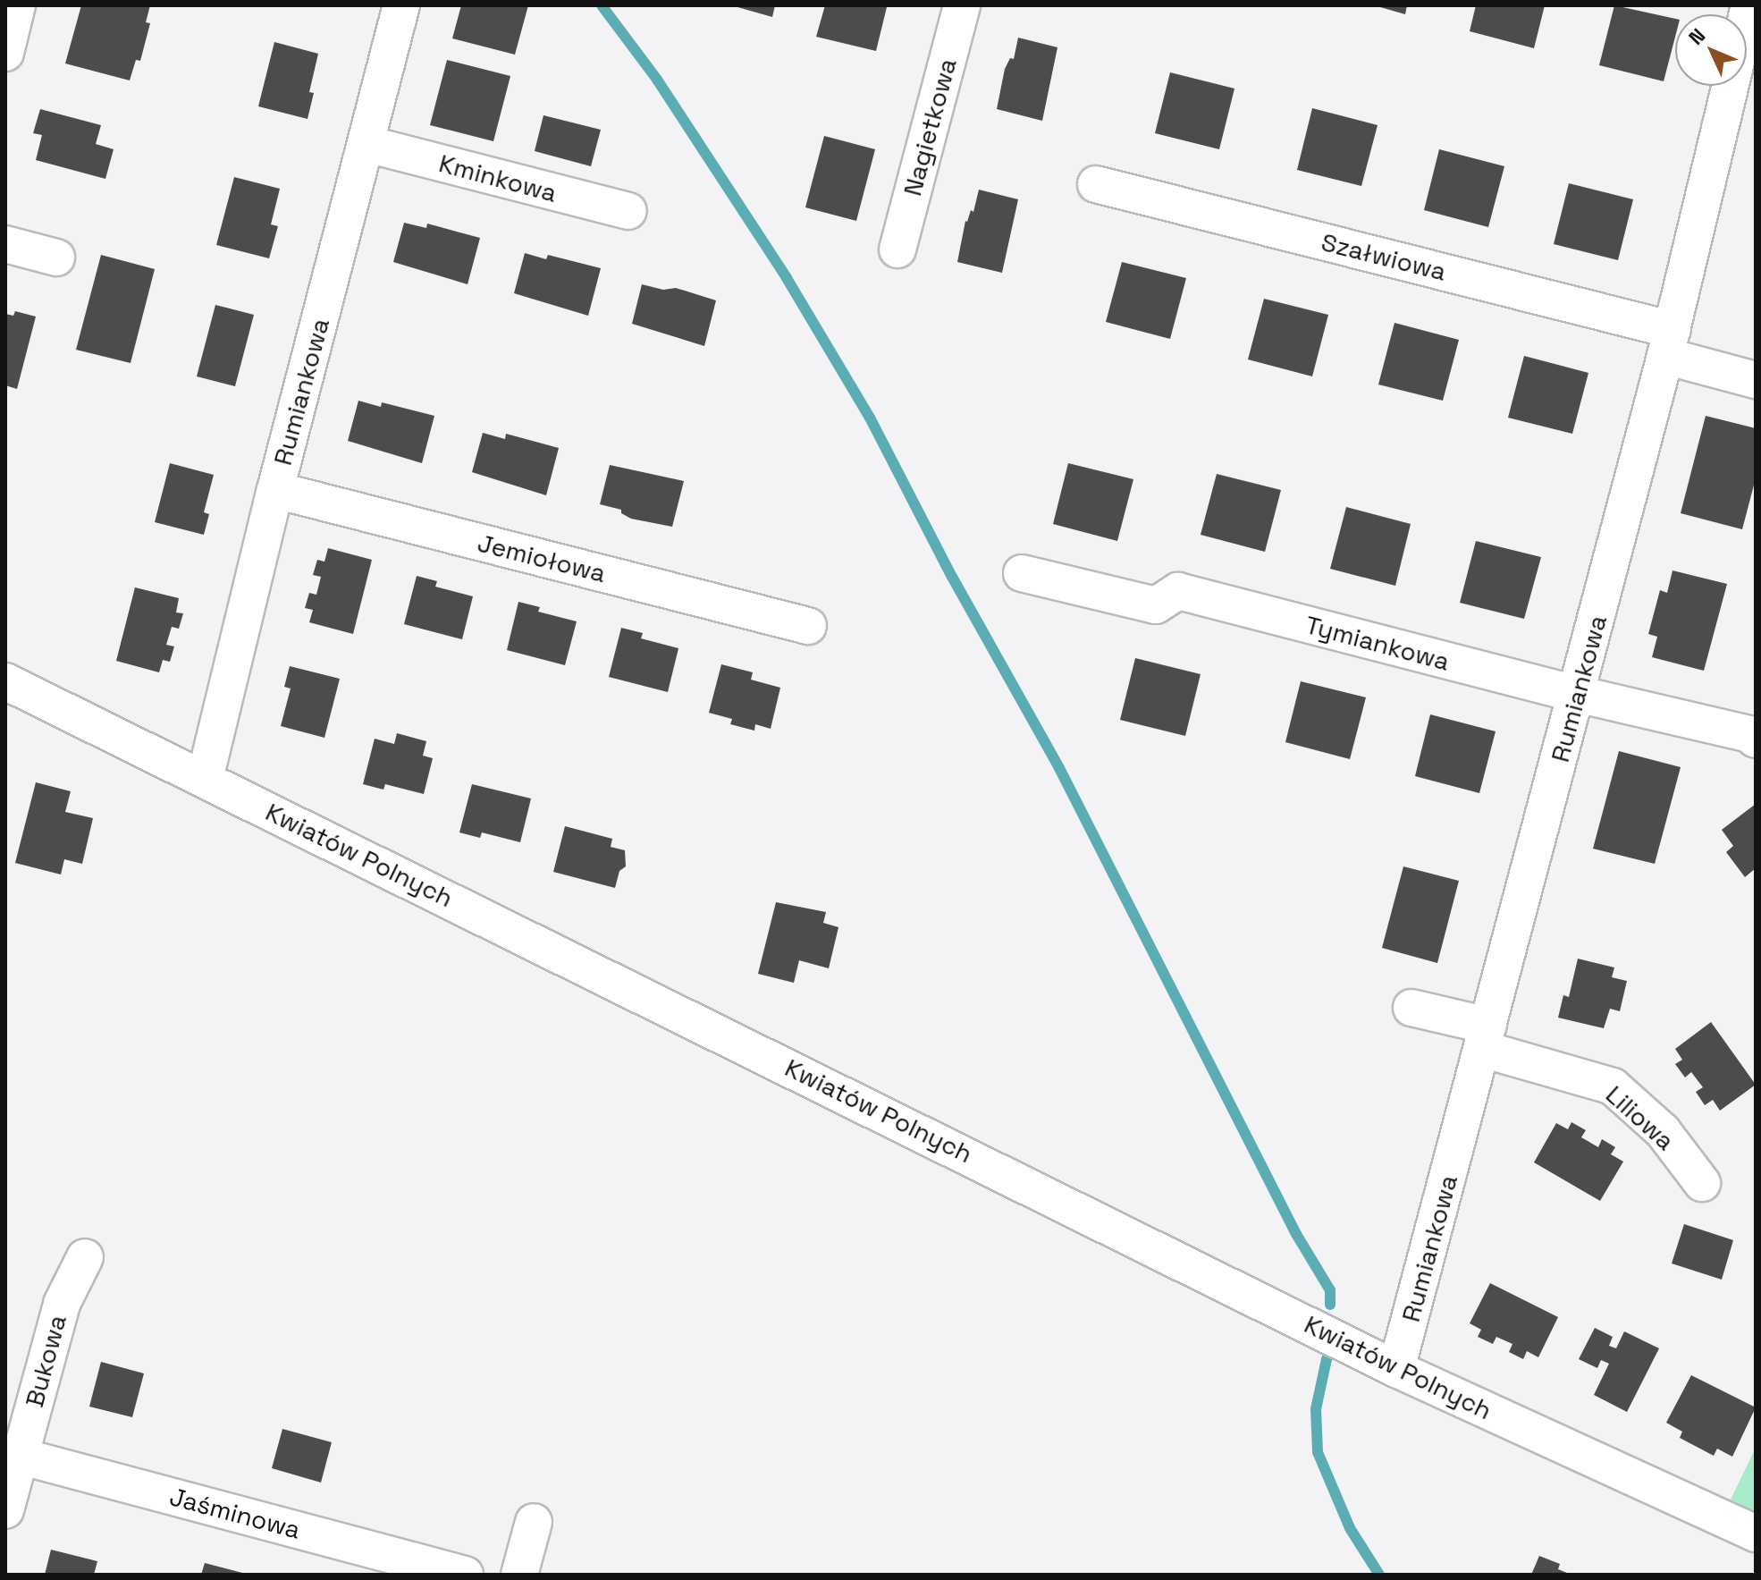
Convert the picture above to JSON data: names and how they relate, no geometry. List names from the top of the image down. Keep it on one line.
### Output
{"streets":{"street":["Nagietkowa","Kminkowa","Szałwiowa","Rumiankowa","Jemiołowa","Tymiankowa","Kwiatów Polnych","Liliowa","Bukowa","Jaśminowa"]},"crossings":[["Kminkowa","Rumiankowa"],["Szałwiowa","Rumiankowa"],["Rumiankowa","Jemiołowa"],["Rumiankowa","Tymiankowa"],["Rumiankowa","Kwiatów Polnych"],["Rumiankowa","Liliowa"],["Bukowa","Jaśminowa"]],"north":"top left"}
